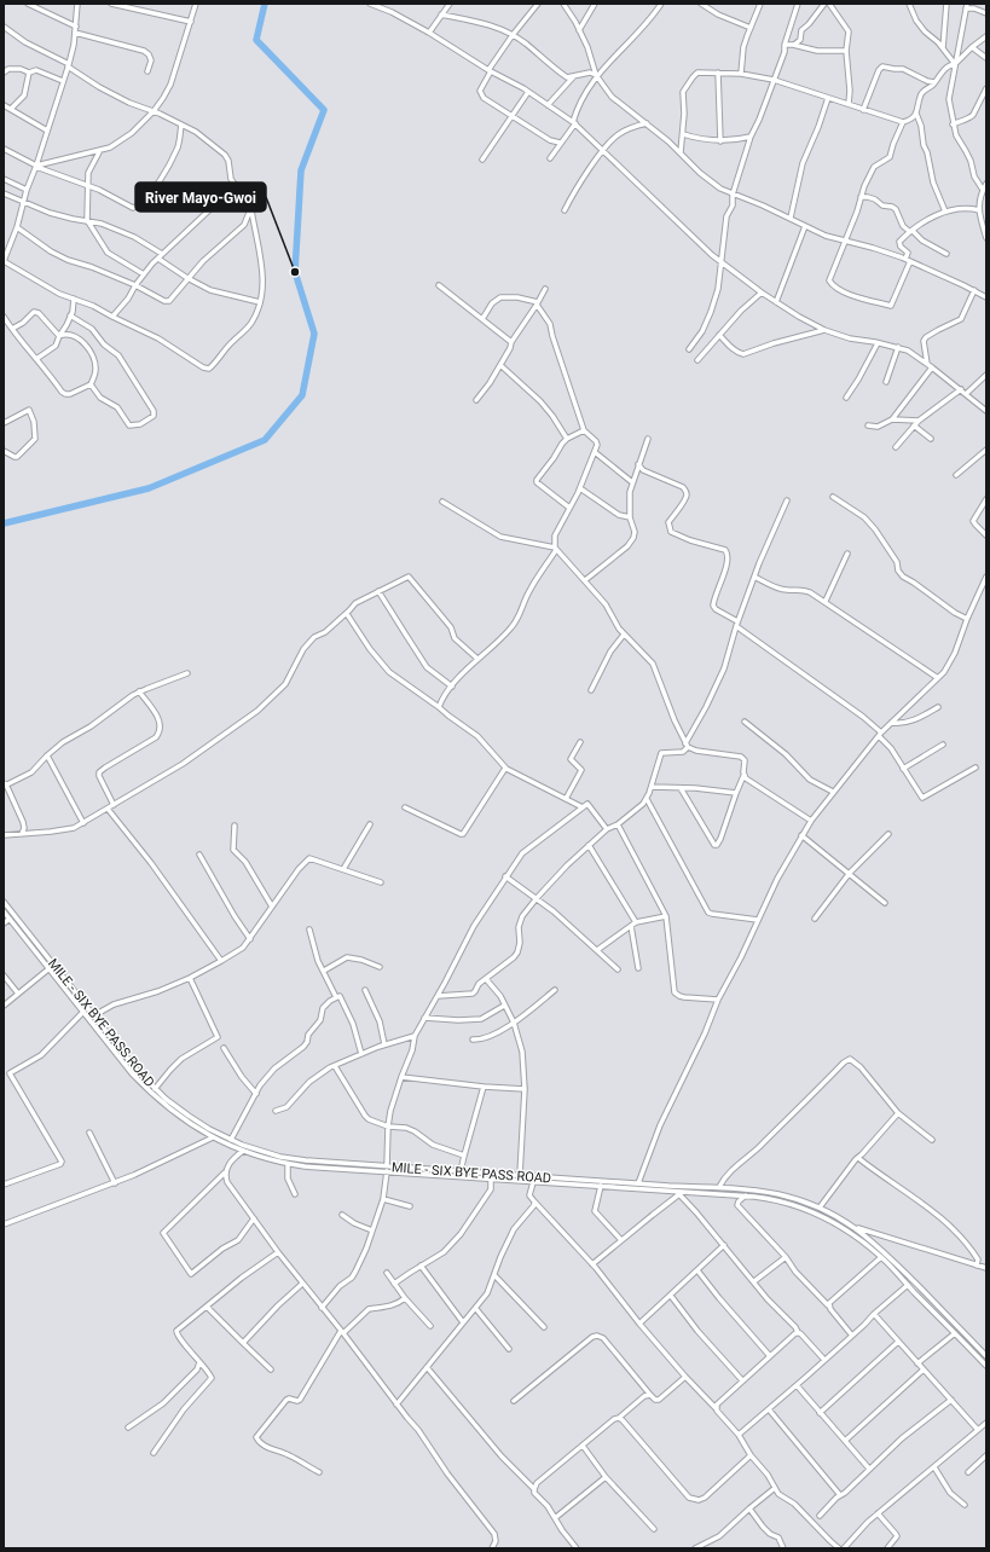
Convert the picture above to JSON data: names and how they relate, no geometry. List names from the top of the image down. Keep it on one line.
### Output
{"streets":{"street":["MILE - SIX BYE PASS ROAD"]},"places":["River Mayo-Gwoi"]}
